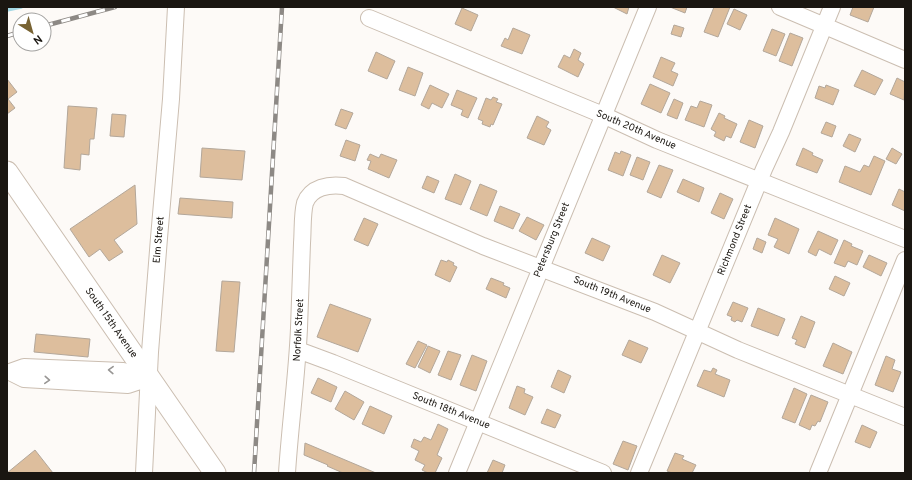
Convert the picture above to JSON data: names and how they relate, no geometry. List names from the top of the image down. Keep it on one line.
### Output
{"streets":{"main road":["South 15th Avenue"],"street":["South 20th Avenue","Elm Street","Petersburg Street","Richmond Street","South 19th Avenue","Norfolk Street","South 18th Avenue"]},"crossings":[["South 20th Avenue","Petersburg Street"],["South 20th Avenue","Richmond Street"],["Elm Street","South 15th Avenue"],["Petersburg Street","South 19th Avenue"],["Petersburg Street","South 18th Avenue"],["Richmond Street","South 19th Avenue"],["South 19th Avenue","Norfolk Street"],["Norfolk Street","South 18th Avenue"]],"north":"bottom right"}
